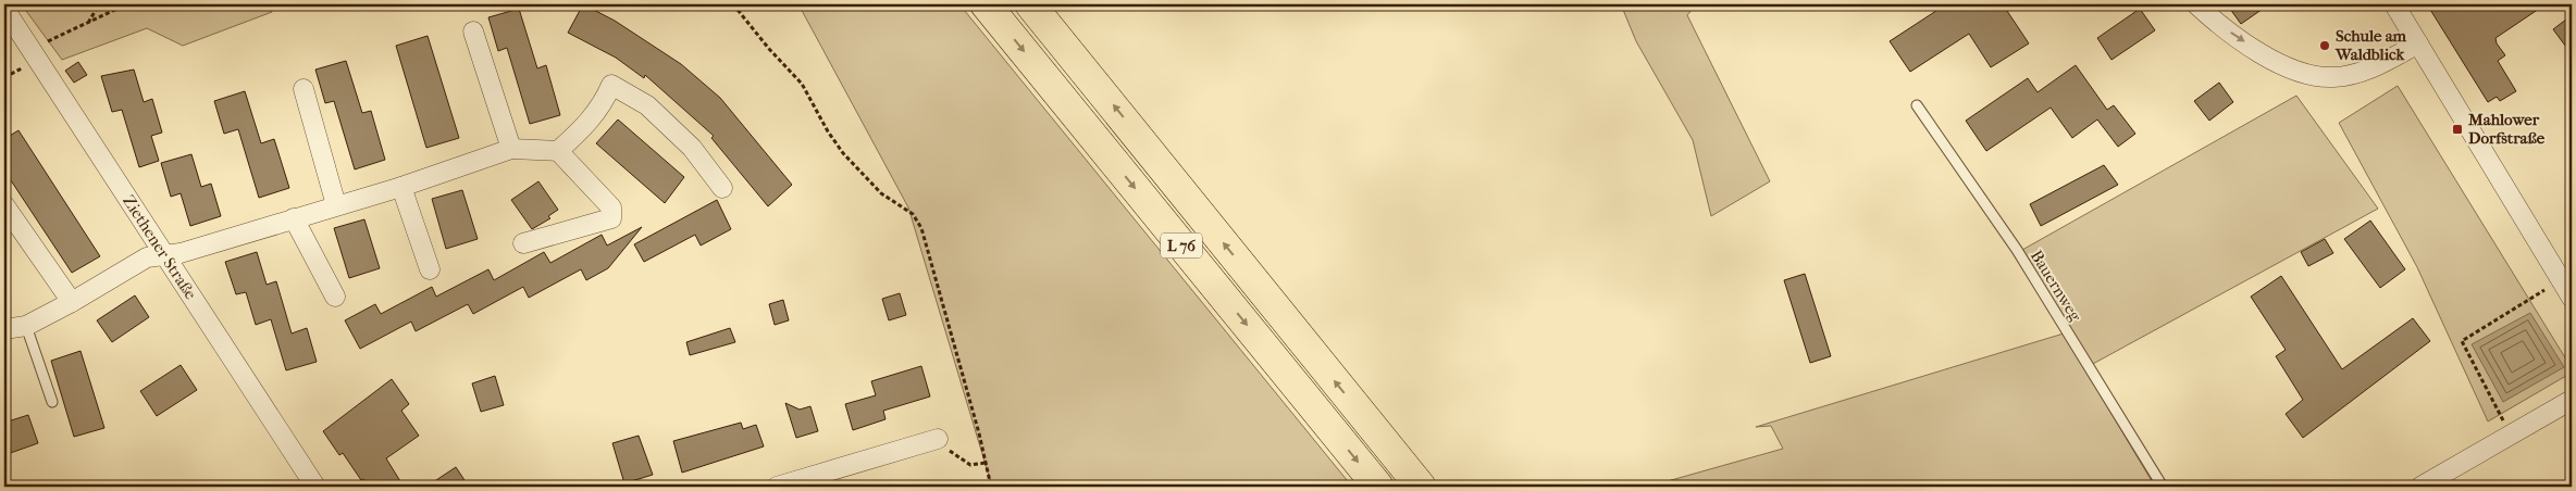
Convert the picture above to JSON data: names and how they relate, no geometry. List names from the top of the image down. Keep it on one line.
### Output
{"streets":{"main road":["L 76"],"street":["Ziethener Straße"],"lane":["Bauernweg"]},"places":{"other":["Schule am Waldblick"],"transit":["Mahlower Dorfstraße"]}}
